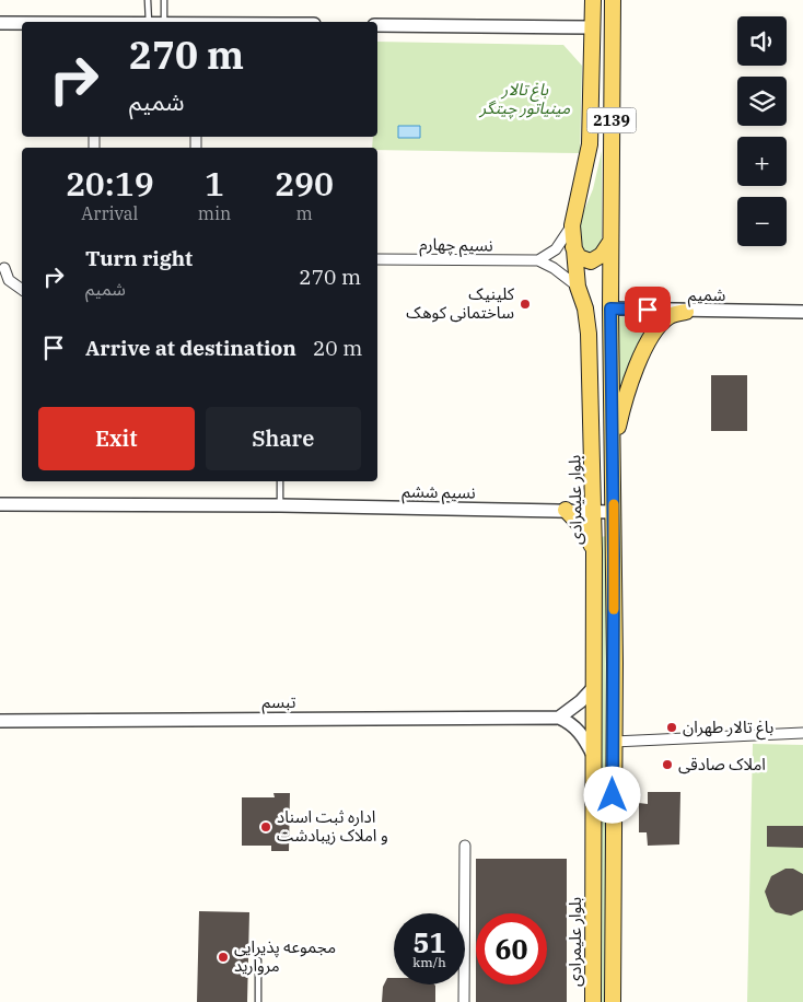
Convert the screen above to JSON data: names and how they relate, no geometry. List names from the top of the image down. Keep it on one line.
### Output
{"streets":{"main road":["2139","بلوار علیمرادی"],"street":["نسیم چهارم","شمیم","نسیم ششم","تبسم"]},"crossings":[["نسیم چهارم","بلوار علیمرادی"],["نسیم ششم","بلوار علیمرادی"]],"parks":["باغ تالار مینیاتور چیتگر"],"places":["کلینیک ساختمانی کوهک","باغ تالار طهران","املاک صادقی","اداره ثبت اسناد و املاک زیبادشت","مجموعه پذیرایی مروارید"],"page":{"map_buttons":["+","−"],"turn":["270 m","شمیم"],"eta":["20:19","Arrival","1","min","290","m"],"list":[{"name":"Turn right","note":"شمیم","value":"270 m"},{"name":"Arrive at destination","value":"20 m"}],"buttons":["Exit","Share"],"speed":"51 km/h","limit":"60"}}
